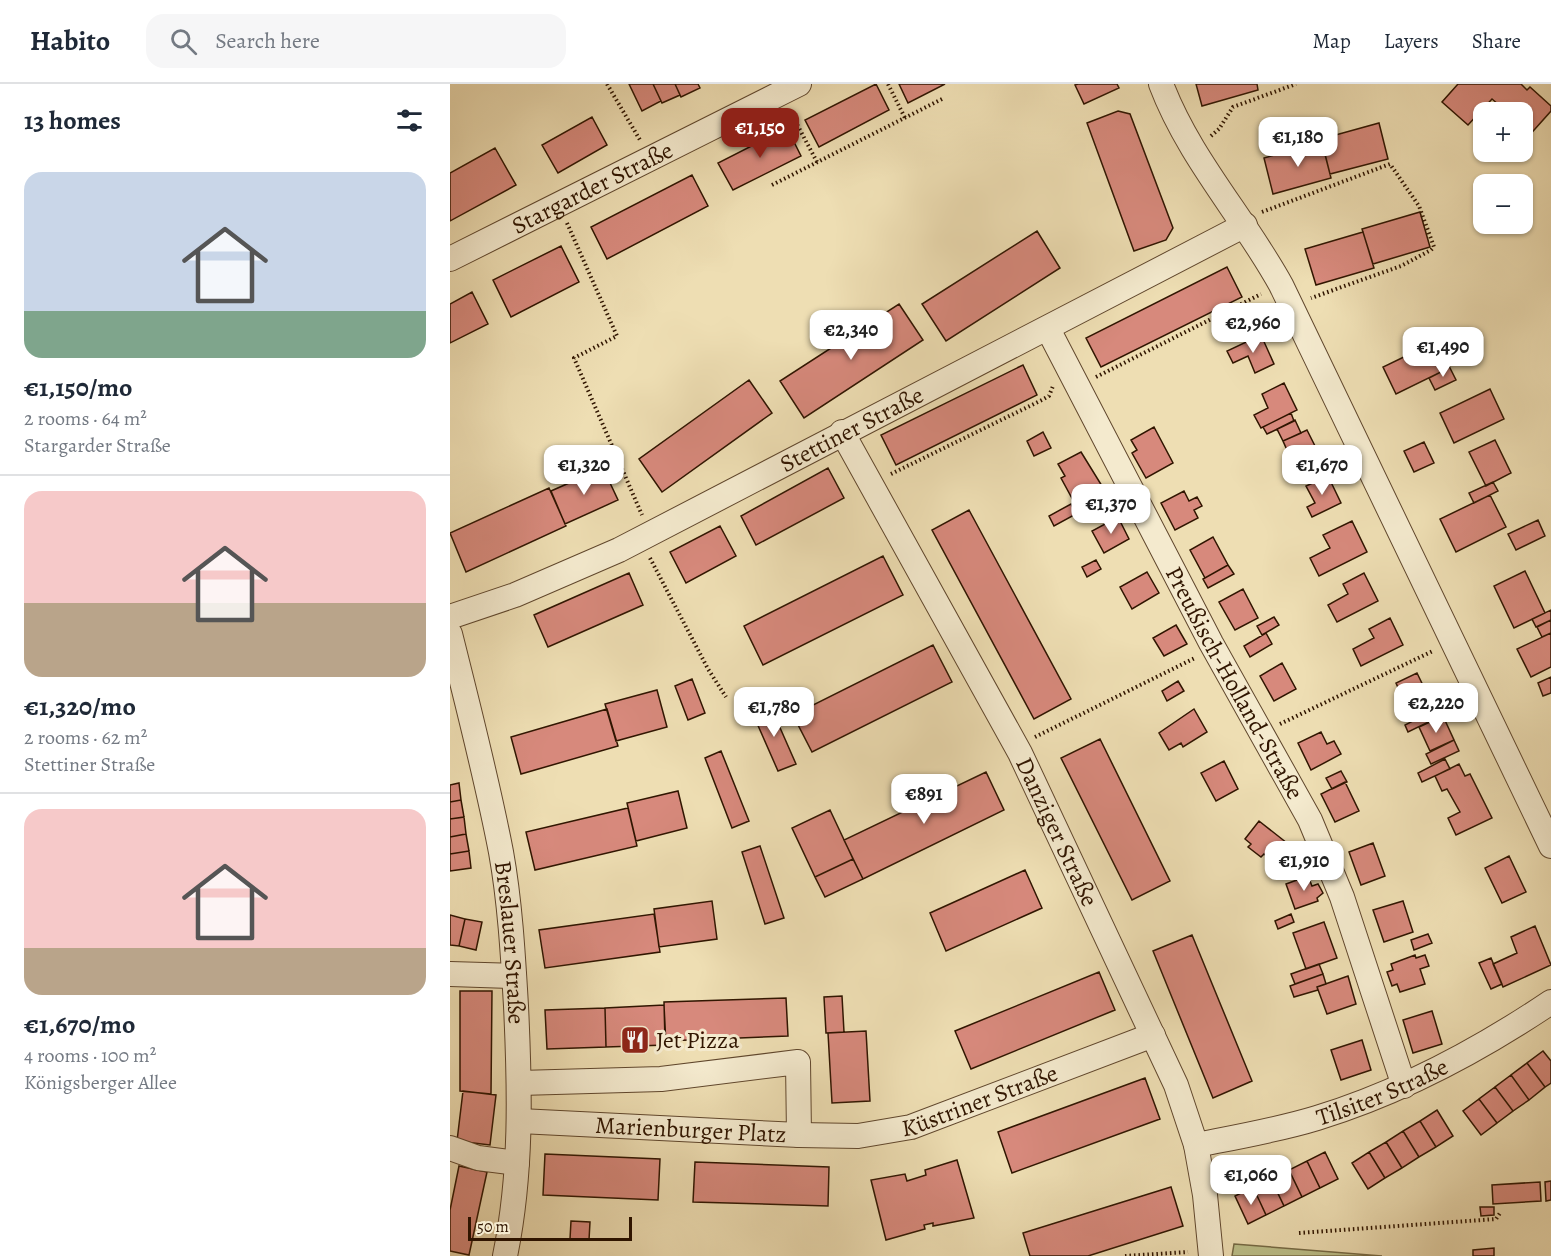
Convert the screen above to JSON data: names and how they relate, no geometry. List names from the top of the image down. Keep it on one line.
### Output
{"streets":{"street":["Stargarder Straße","Stettiner Straße","Preußisch-Holland-Straße","Danziger Straße","Breslauer Straße","Tilsiter Straße","Küstriner Straße","Marienburger Platz"]},"crossings":[["Stettiner Straße","Preußisch-Holland-Straße"],["Stettiner Straße","Danziger Straße"],["Preußisch-Holland-Straße","Tilsiter Straße"],["Danziger Straße","Tilsiter Straße"],["Danziger Straße","Küstriner Straße"],["Breslauer Straße","Marienburger Platz"],["Küstriner Straße","Marienburger Platz"]],"places":{"restaurant":["Jet Pizza"]},"scale_bar":"50 m","page":{"header":"Habito","search":"Search here","nav":["Map","Layers","Share"],"heading":"13 homes","map_buttons":["+","−"],"price":["€1,150","€1,180","€2,960","€2,340","€1,490","€1,320","€1,670","€1,370","€2,220","€1,780","€891","€1,910","€1,060"],"list":[{"name":"€1,150/mo","note":"2 rooms · 64 m² · Stargarder Straße"},{"name":"€1,320/mo","note":"2 rooms · 62 m² · Stettiner Straße"},{"name":"€1,670/mo","note":"4 rooms · 100 m² · Königsberger Allee"}],"scale":"50 m"}}
